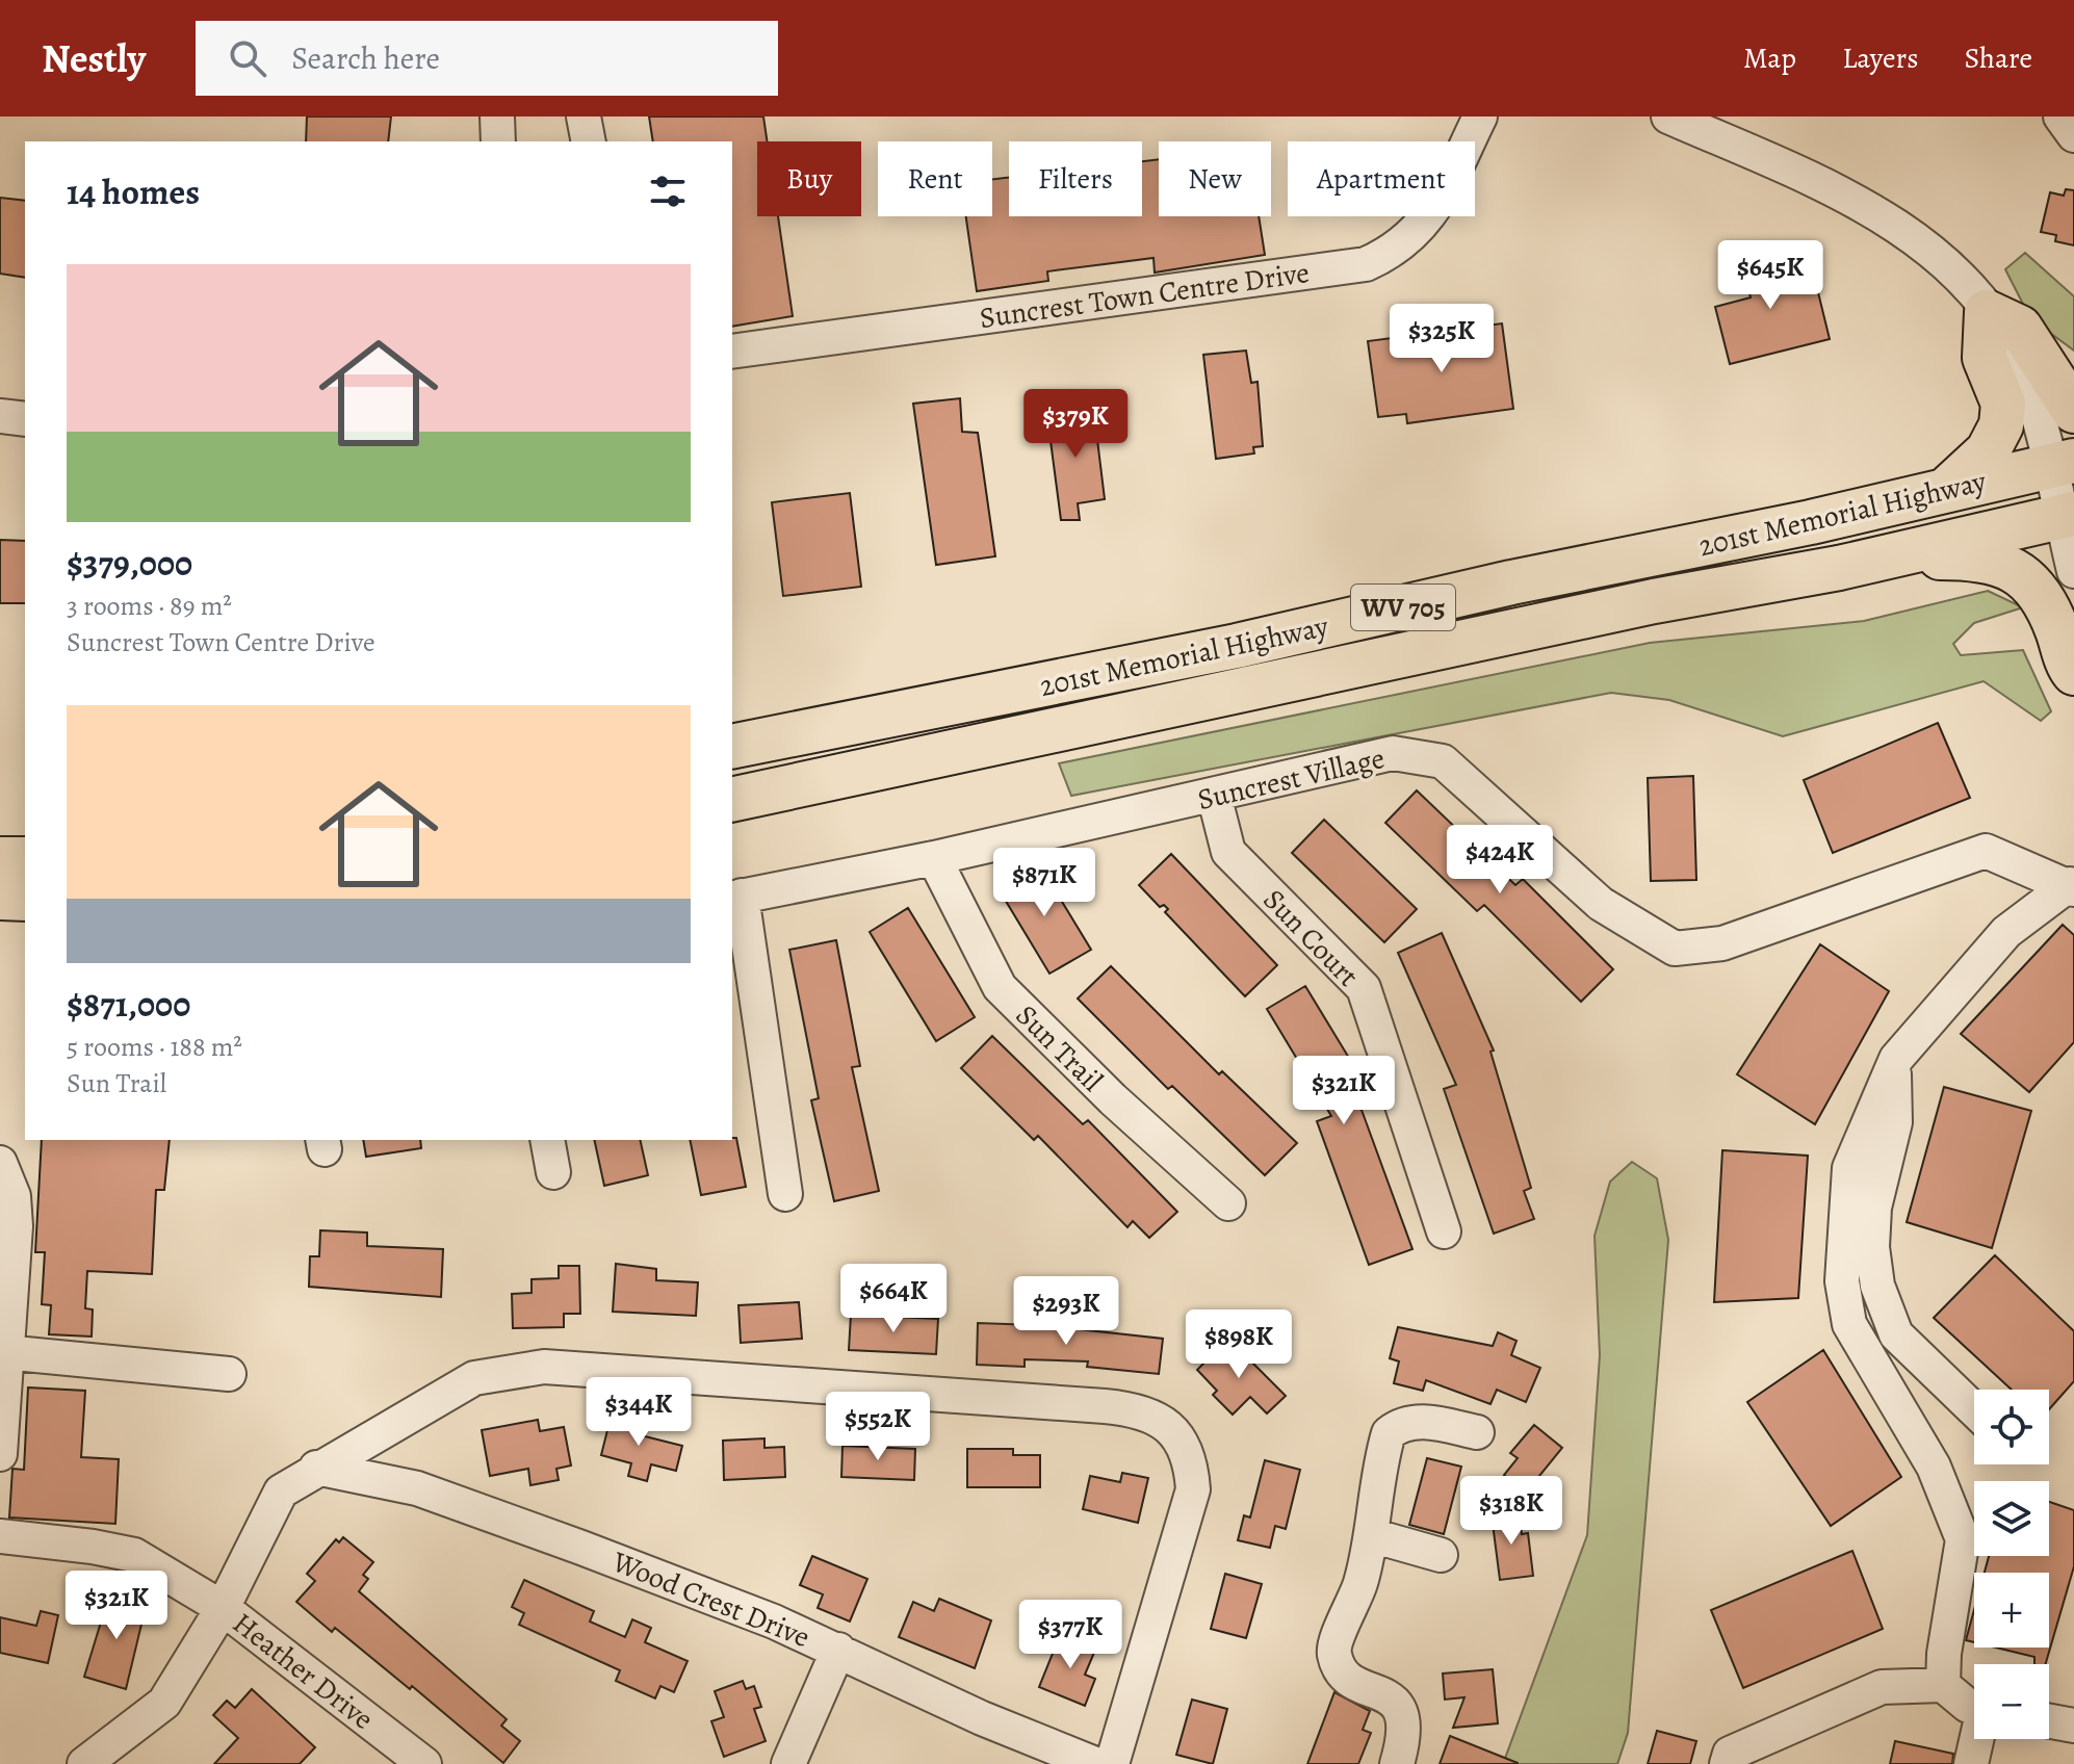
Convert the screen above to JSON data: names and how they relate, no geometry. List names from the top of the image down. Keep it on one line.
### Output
{"streets":{"main road":["201st Memorial Highway","WV 705"],"street":["Suncrest Town Centre Drive","Suncrest Village","Sun Court","Sun Trail","Wood Crest Drive","Heather Drive"]},"crossings":[["Suncrest Village","Sun Court"],["Suncrest Village","Sun Trail"]],"page":{"header":"Nestly","search":"Search here","nav":["Map","Layers","Share"],"chip":["Buy","Rent","Filters","New","Apartment"],"heading":"14 homes","price":["$645K","$325K","$379K","$424K","$871K","$321K","$664K","$293K","$898K","$344K","$552K","$318K","$321K","$377K"],"list":[{"name":"$379,000","note":"3 rooms · 89 m² · Suncrest Town Centre Drive"},{"name":"$871,000","note":"5 rooms · 188 m² · Sun Trail"}],"map_buttons":["+","−"]}}
